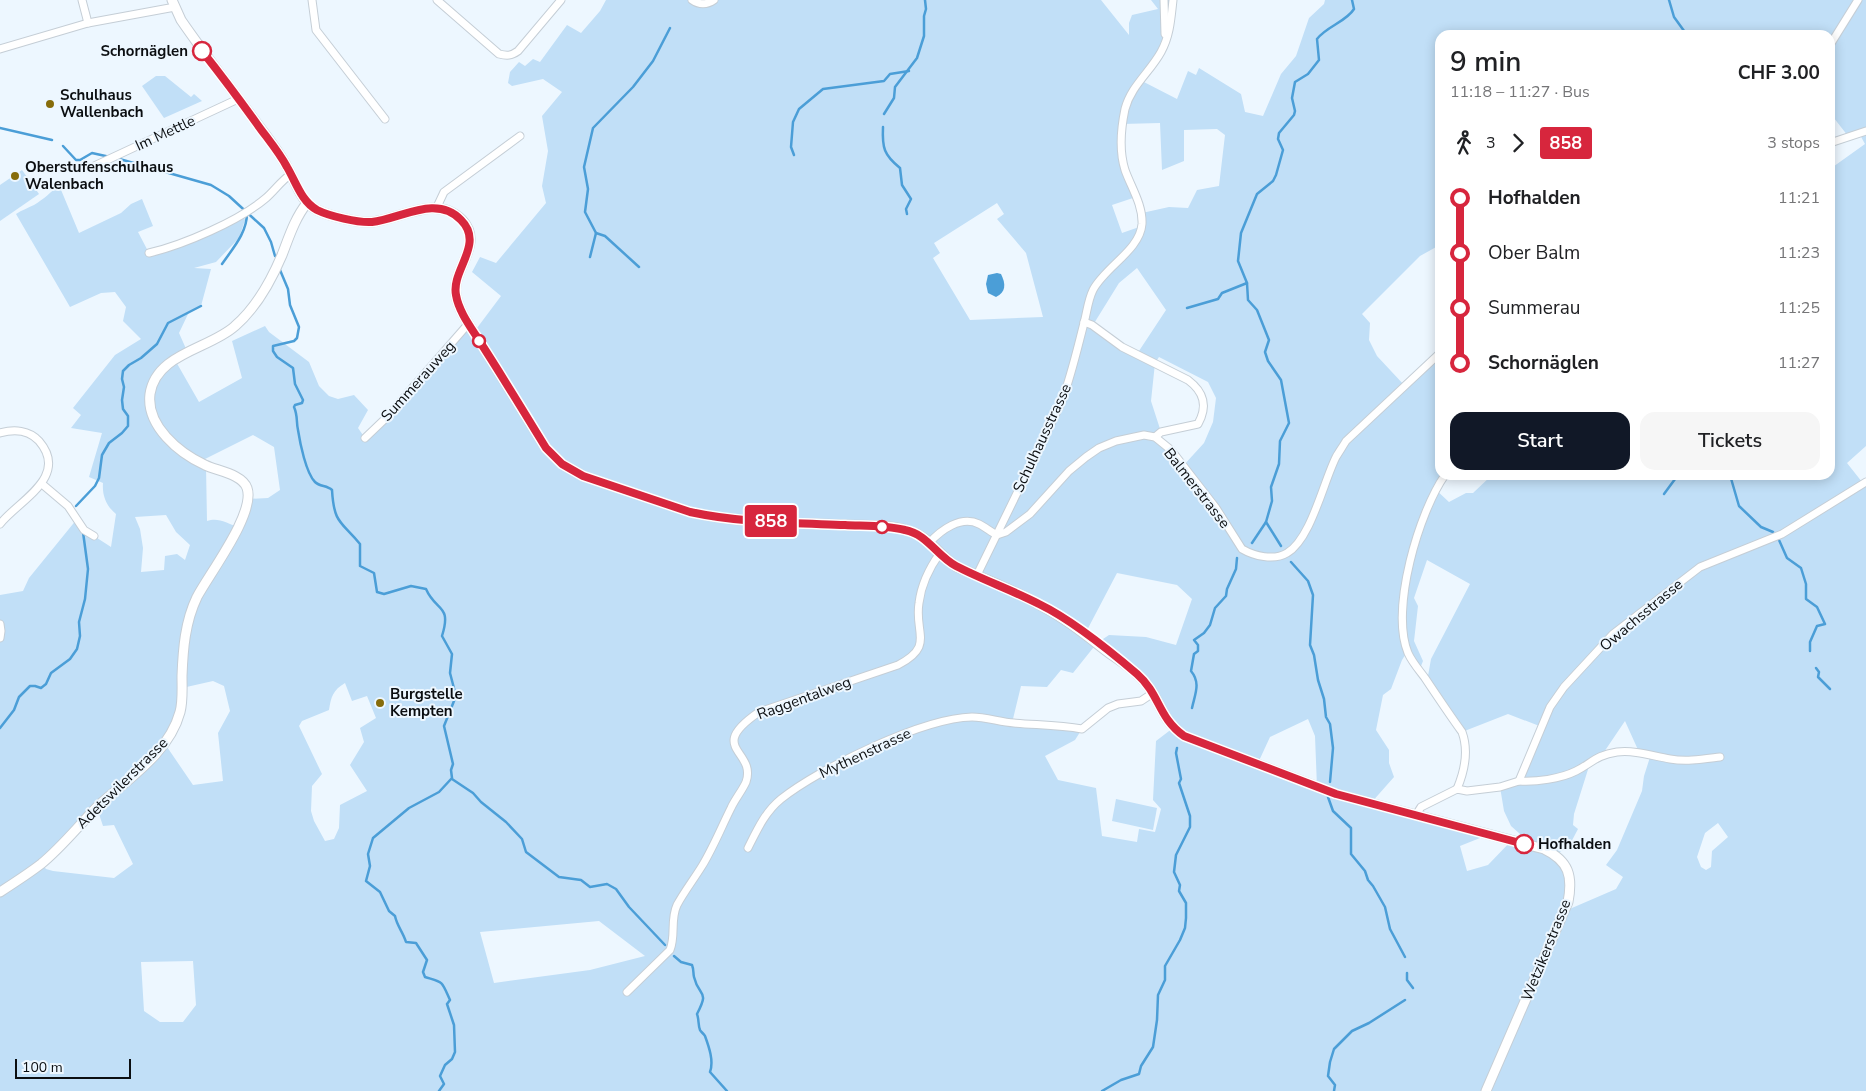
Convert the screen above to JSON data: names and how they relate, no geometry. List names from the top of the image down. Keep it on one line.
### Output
{"streets":{"street":["Im Mettle","Summerauweg","Schulhausstrasse","Balmerstrasse","Owachsstrasse","Raggentalweg","Mythenstrasse","Adetswilerstrasse","Wetzikerstrasse"]},"crossings":[["Summerauweg","Wetzikerstrasse"],["Schulhausstrasse","Balmerstrasse"],["Schulhausstrasse","Wetzikerstrasse"],["Raggentalweg","Wetzikerstrasse"],["Mythenstrasse","Wetzikerstrasse"]],"places":["Schornäglen","Schulhaus Wallenbach","Oberstufenschulhaus Walenbach","Burgstelle Kempten","Hofhalden"],"lines":["bus line 858"],"scale_bar":"100 m","page":{"on_map":"858","heading":["9 min","11:18 – 11:27 · Bus","CHF 3.00"],"legs":["3","858","3 stops"],"list":[{"name":"Hofhalden","value":"11:21"},{"name":"Ober Balm","value":"11:23"},{"name":"Summerau","value":"11:25"},{"name":"Schornäglen","value":"11:27"}],"buttons":["Start","Tickets"],"scale":"100 m"}}
